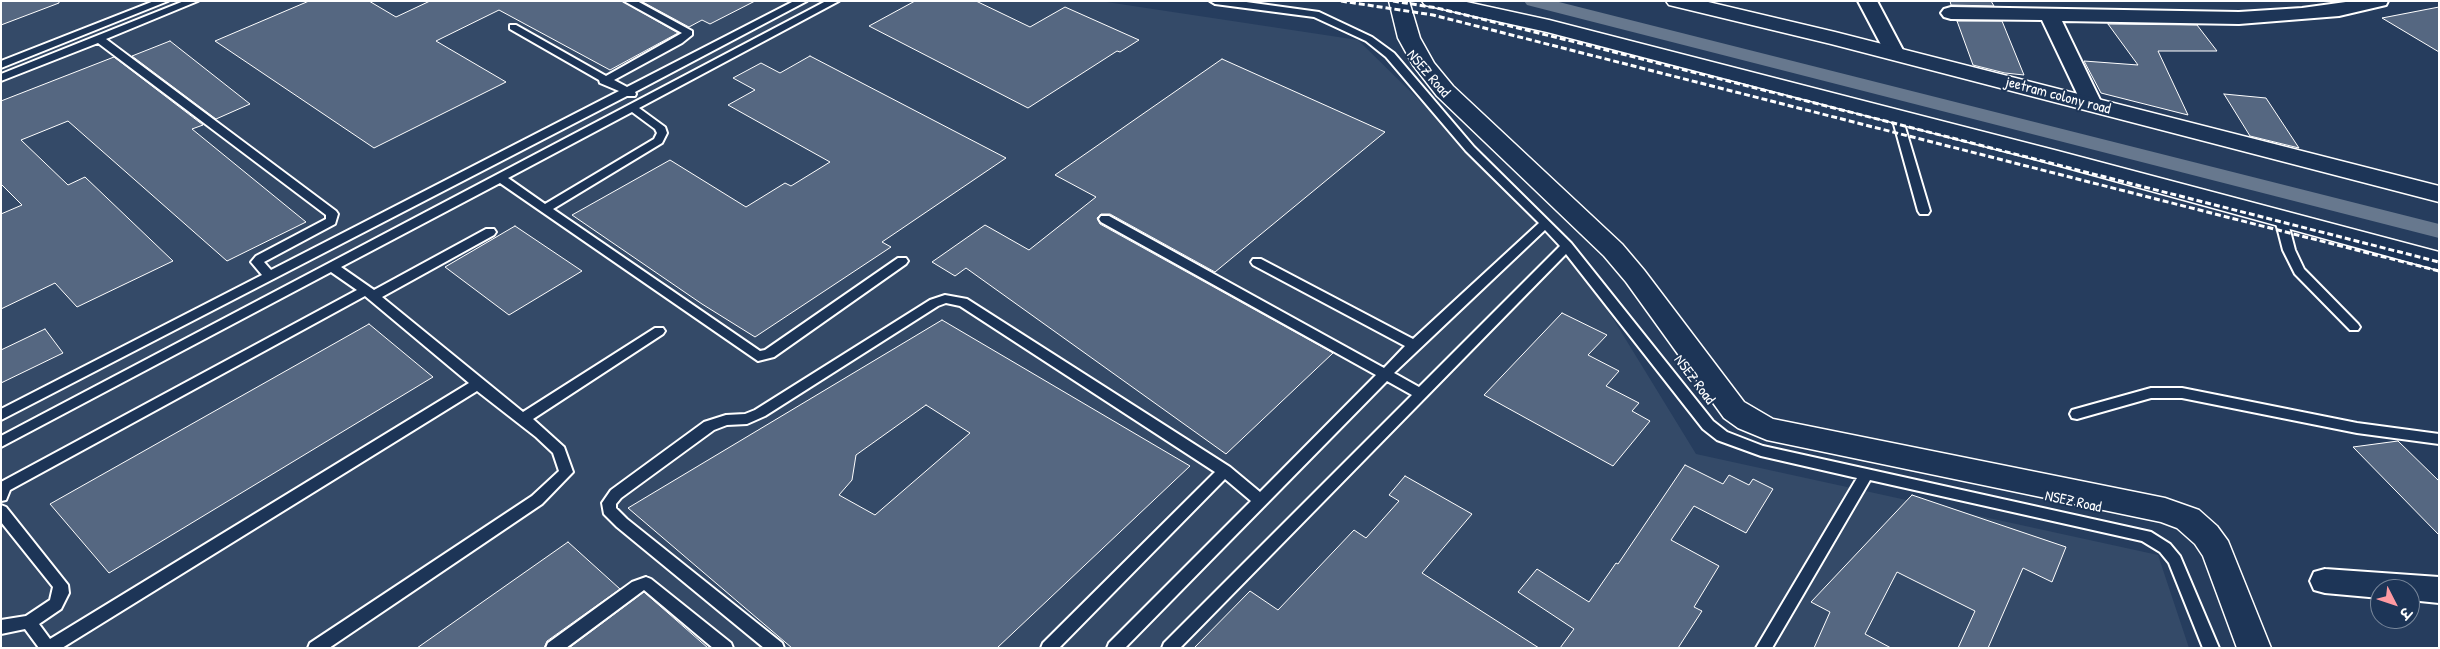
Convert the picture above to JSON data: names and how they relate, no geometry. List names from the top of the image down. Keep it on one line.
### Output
{"streets":{"street":["jeetram colony road"],"lane":["NSEZ Road"]},"north":"bottom right"}
